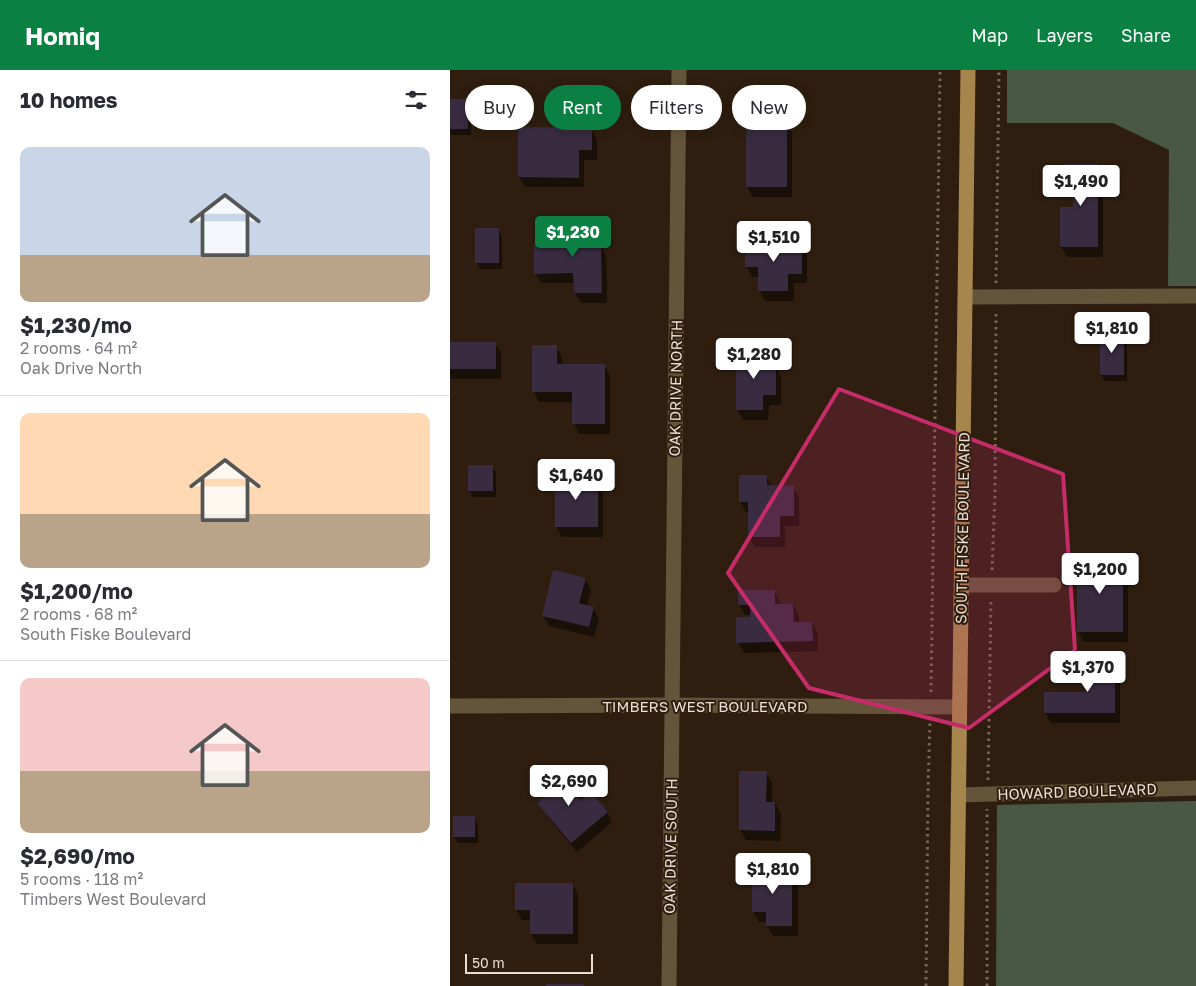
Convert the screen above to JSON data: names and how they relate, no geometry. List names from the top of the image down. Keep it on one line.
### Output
{"streets":{"main road":["SOUTH FISKE BOULEVARD"],"street":["OAK DRIVE NORTH","TIMBERS WEST BOULEVARD","HOWARD BOULEVARD","OAK DRIVE SOUTH"]},"crossings":[["OAK DRIVE NORTH","TIMBERS WEST BOULEVARD"],["OAK DRIVE NORTH","OAK DRIVE SOUTH"],["SOUTH FISKE BOULEVARD","TIMBERS WEST BOULEVARD"],["SOUTH FISKE BOULEVARD","HOWARD BOULEVARD"],["TIMBERS WEST BOULEVARD","OAK DRIVE SOUTH"]],"scale_bar":"50 m","page":{"header":"Homiq","nav":["Map","Layers","Share"],"heading":"10 homes","chip":["Buy","Rent","Filters","New"],"list":[{"name":"$1,230/mo","note":"2 rooms · 64 m² · Oak Drive North"},{"name":"$1,200/mo","note":"2 rooms · 68 m² · South Fiske Boulevard"},{"name":"$2,690/mo","note":"5 rooms · 118 m² · Timbers West Boulevard"}],"price":["$1,490","$1,230","$1,510","$1,810","$1,280","$1,640","$1,200","$1,370","$2,690","$1,810"],"scale":"50 m"}}
